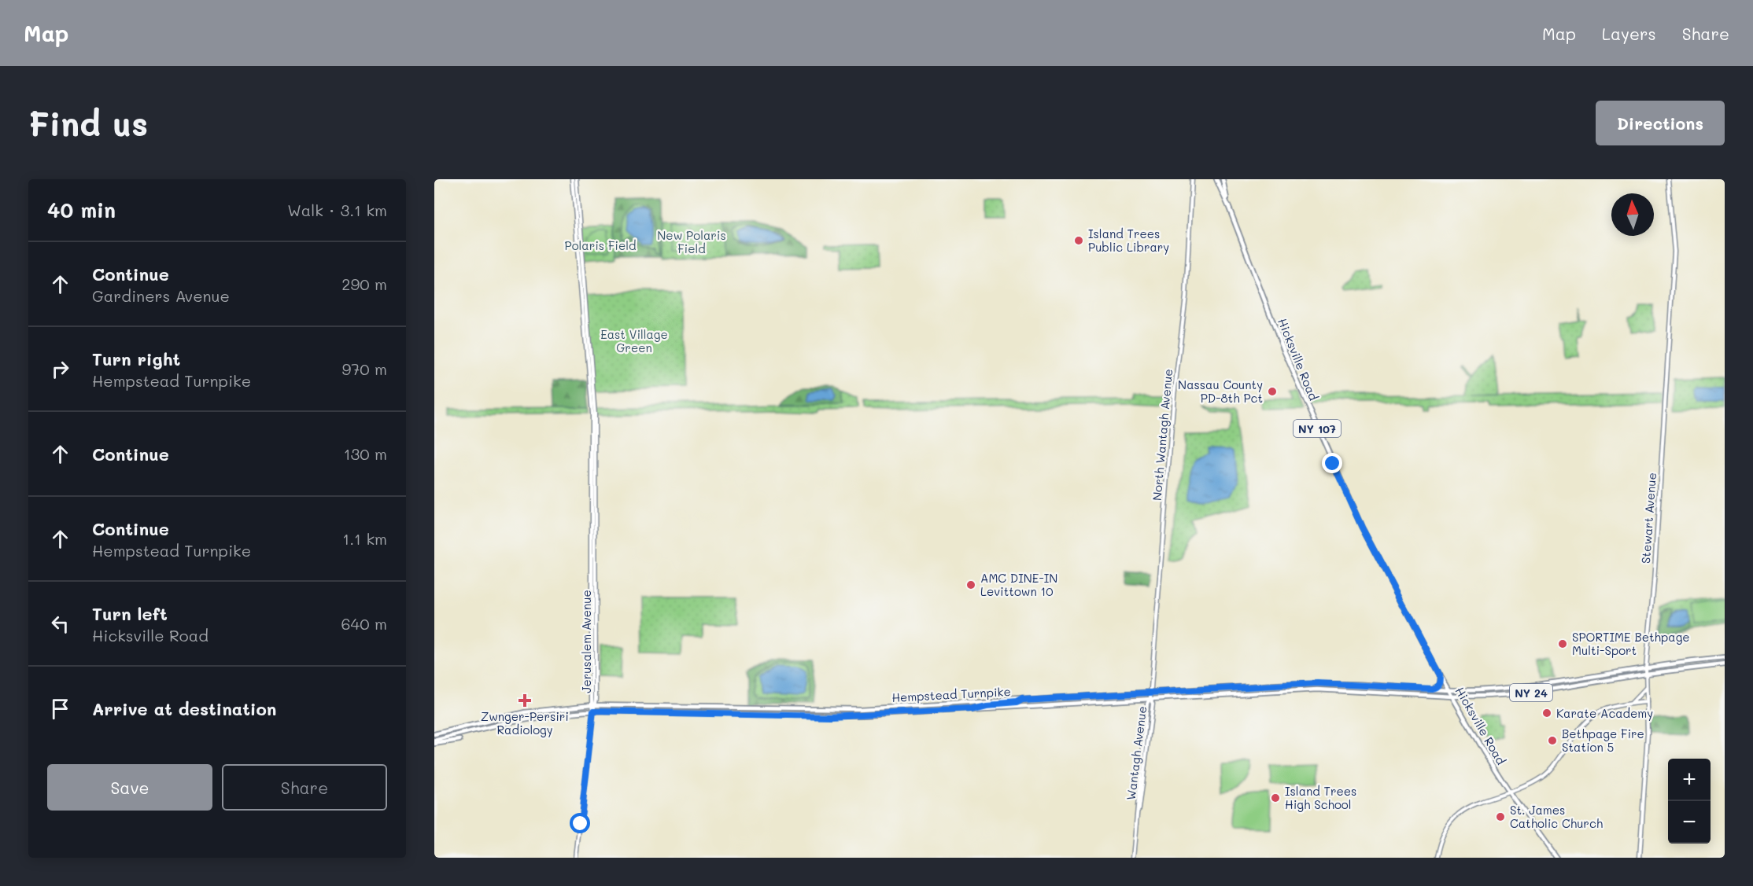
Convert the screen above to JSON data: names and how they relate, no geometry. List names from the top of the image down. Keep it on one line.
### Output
{"streets":{"main road":["Hicksville Road","NY 107","North Wantagh Avenue","Stewart Avenue","Jerusalem Avenue","NY 24","Hempstead Turnpike","Wantagh Avenue"]},"crossings":[["Hicksville Road","Hempstead Turnpike"],["North Wantagh Avenue","Hempstead Turnpike"],["North Wantagh Avenue","Wantagh Avenue"],["Stewart Avenue","Hempstead Turnpike"],["Jerusalem Avenue","Hempstead Turnpike"],["Hempstead Turnpike","Wantagh Avenue"]],"parks":["New Polaris Field","Polaris Field","East Village Green"],"places":{"other":["Island Trees Public Library","Nassau County PD-8th Pct","AMC DINE-IN Levittown 10","SPORTIME Bethpage Multi-Sport","Karate Academy","Bethpage Fire Station 5","Island Trees High School","St. James Catholic Church"],"health":["Zwnger-Persiri Radiology"]},"north":"top","page":{"header":"Map","nav":["Map","Layers","Share"],"buttons":["Directions",["Save","Share"]],"title":"Find us","heading":["40 min","Walk · 3.1 km"],"list":[["Continue","Gardiners Avenue","290 m"],["Turn right","Hempstead Turnpike","970 m"],["Continue","130 m"],["Continue","Hempstead Turnpike","1.1 km"],["Turn left","Hicksville Road","640 m"],"Arrive at destination"],"map_buttons":["+","−"]}}
